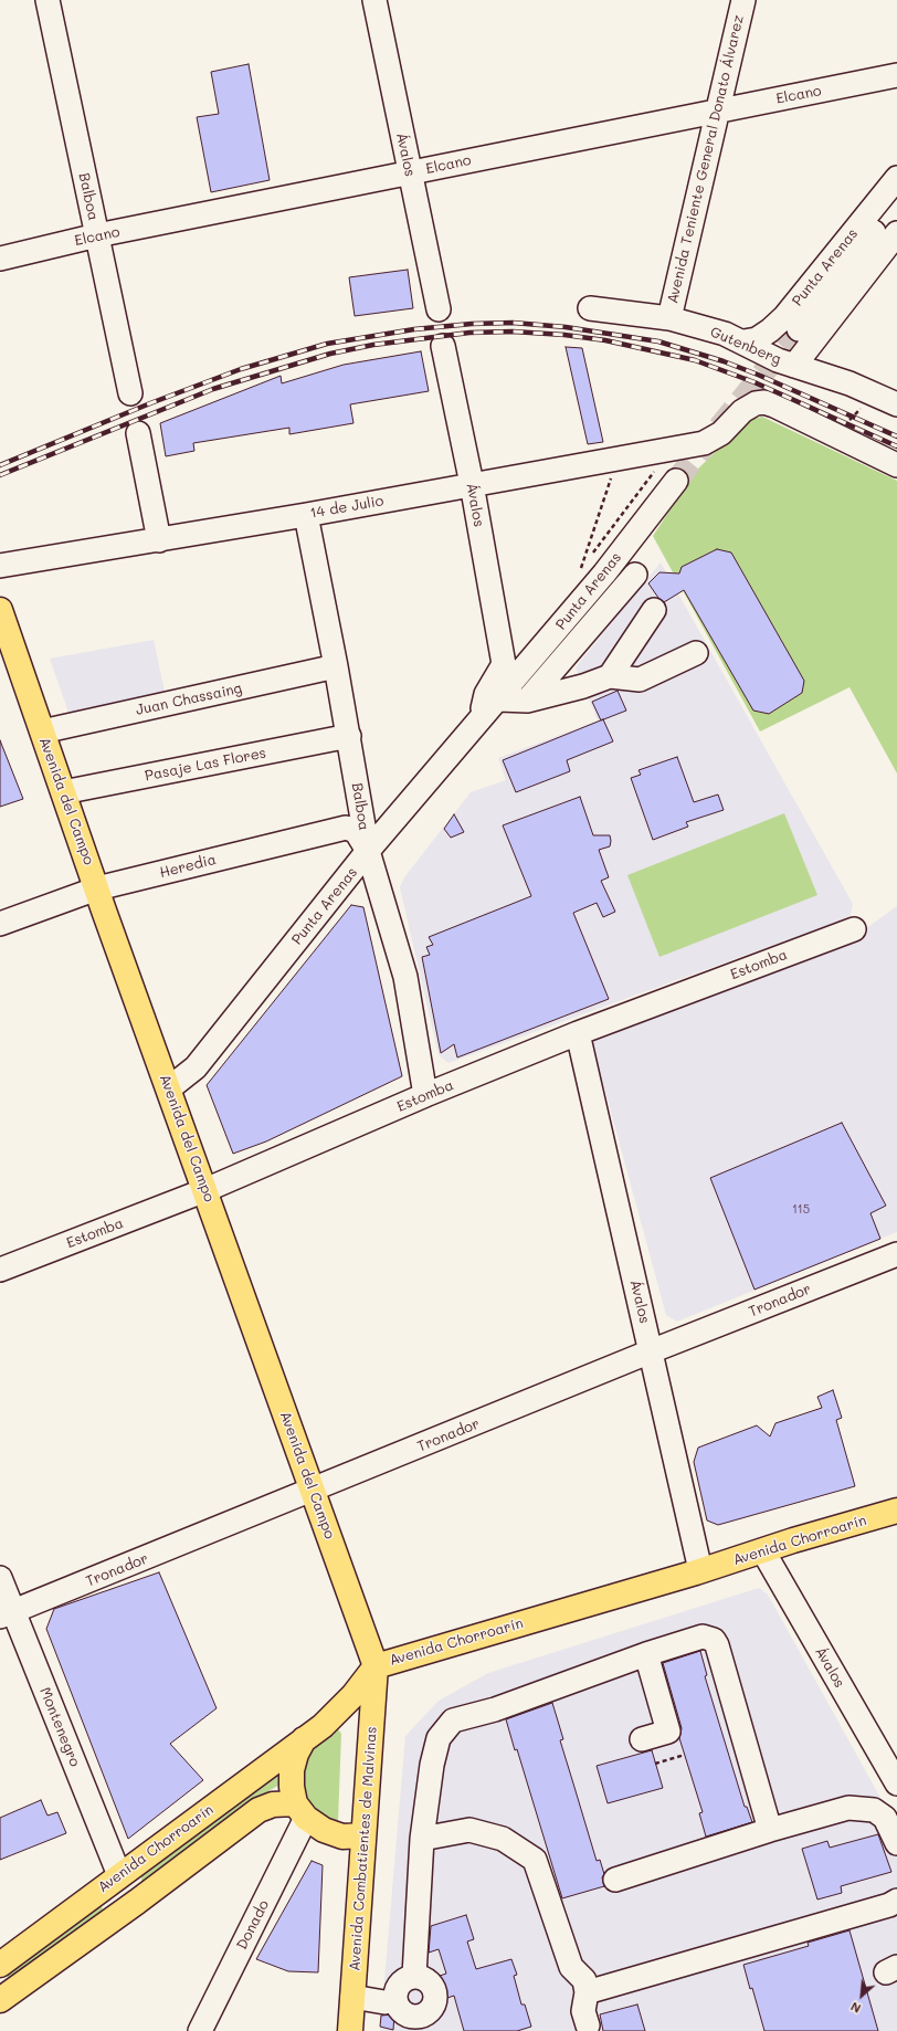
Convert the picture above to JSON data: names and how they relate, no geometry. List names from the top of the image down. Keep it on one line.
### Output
{"streets":{"main road":["Avenida del Campo","Avenida Chorroarín","Avenida Combatientes de Malvinas"],"street":["Elcano","Ávalos","Avenida Teniente General Donato Álvarez","Balboa","Punta Arenas","Gutenberg","14 de Julio","Juan Chassaing","Pasaje Las Flores","Heredia","Estomba","Tronador","Montenegro","Donado"]},"crossings":[["Elcano","Ávalos"],["Elcano","Avenida Teniente General Donato Álvarez"],["Elcano","Balboa"],["Ávalos","Punta Arenas"],["Ávalos","14 de Julio"],["Ávalos","Estomba"],["Ávalos","Tronador"],["Ávalos","Avenida Chorroarín"],["Avenida Teniente General Donato Álvarez","Gutenberg"],["Balboa","Punta Arenas"],["Balboa","14 de Julio"],["Balboa","Juan Chassaing"],["Balboa","Pasaje Las Flores"],["Balboa","Heredia"],["Balboa","Estomba"],["Punta Arenas","Gutenberg"],["Punta Arenas","Avenida del Campo"],["Punta Arenas","Heredia"],["Juan Chassaing","Avenida del Campo"],["Pasaje Las Flores","Avenida del Campo"],["Avenida del Campo","Heredia"],["Avenida del Campo","Estomba"],["Avenida del Campo","Tronador"],["Avenida del Campo","Avenida Chorroarín"],["Avenida del Campo","Avenida Combatientes de Malvinas"],["Tronador","Montenegro"],["Avenida Chorroarín","Montenegro"],["Avenida Chorroarín","Avenida Combatientes de Malvinas"],["Avenida Chorroarín","Donado"]],"house_numbers":["115"],"north":"bottom left"}
